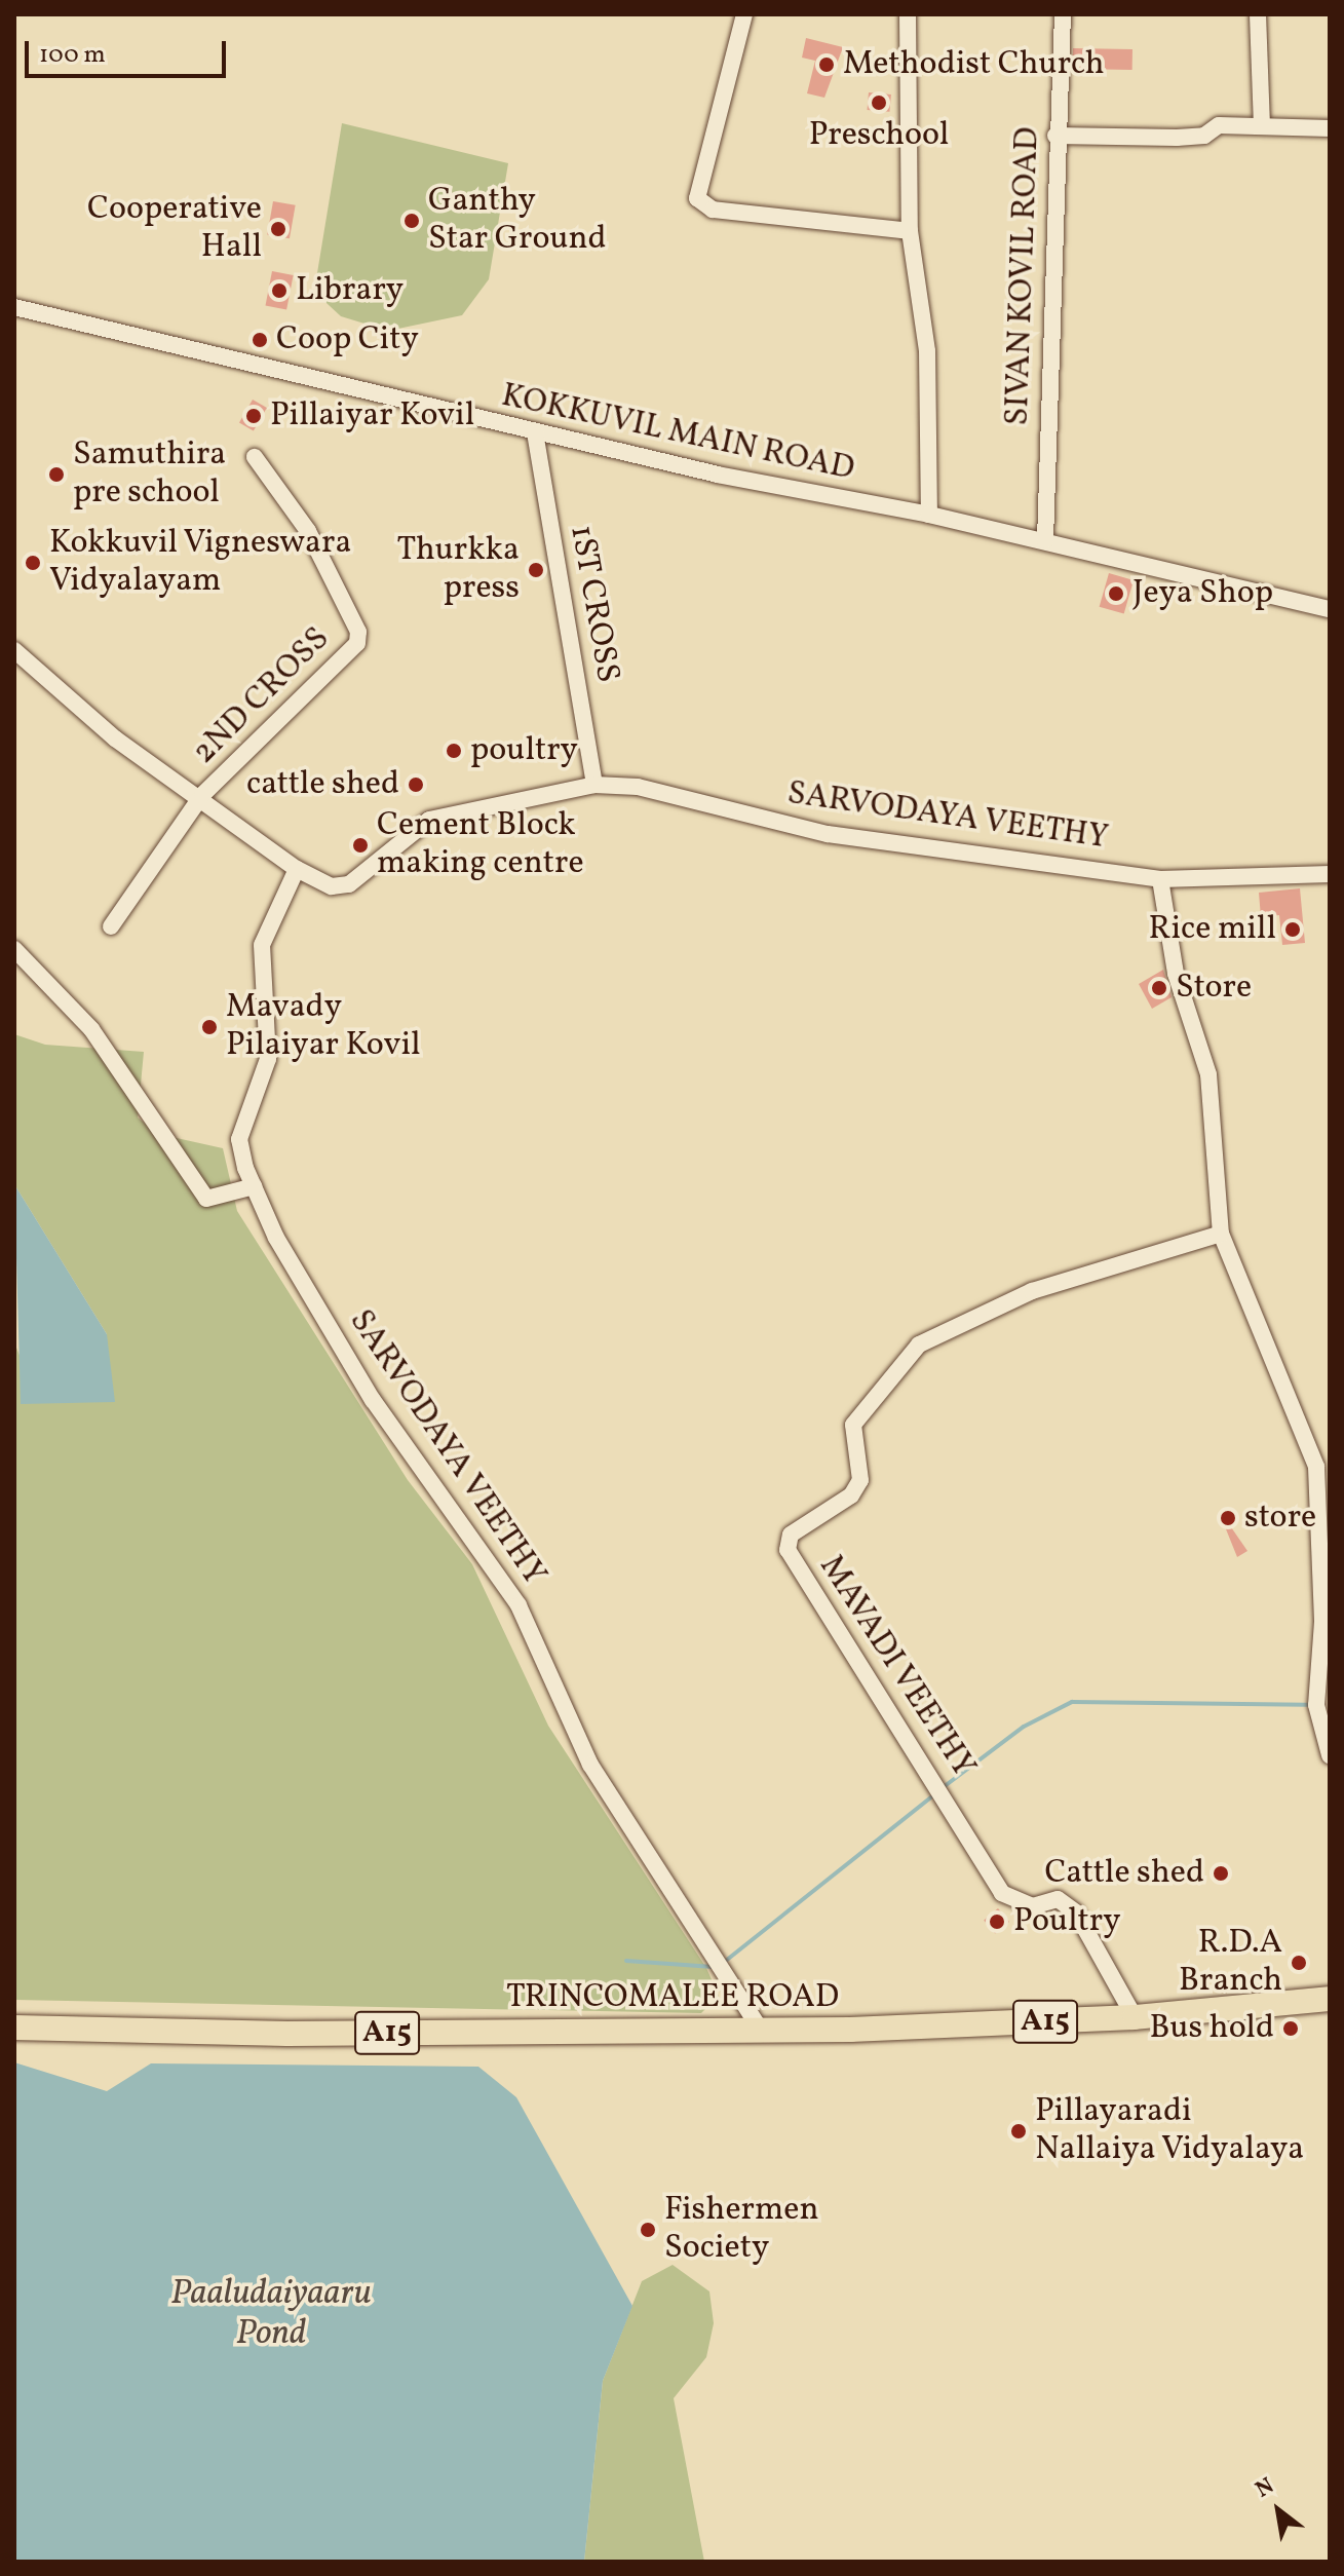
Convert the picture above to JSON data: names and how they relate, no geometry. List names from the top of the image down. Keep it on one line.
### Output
{"streets":{"highway":["TRINCOMALEE ROAD","A15"],"street":["SIVAN KOVIL ROAD","KOKKUVIL MAIN ROAD","1ST CROSS","2ND CROSS","SARVODAYA VEETHY","MAVADI VEETHY"]},"crossings":[["SIVAN KOVIL ROAD","KOKKUVIL MAIN ROAD"],["KOKKUVIL MAIN ROAD","1ST CROSS"],["1ST CROSS","SARVODAYA VEETHY"],["2ND CROSS","SARVODAYA VEETHY"],["SARVODAYA VEETHY","TRINCOMALEE ROAD"],["MAVADI VEETHY","TRINCOMALEE ROAD"]],"water":["Paaludaiyaaru Pond"],"places":["Methodist Church","Preschool","Ganthy Star Ground","Cooperative Hall","Library","Coop City","Pillaiyar Kovil","Samuthira pre school","Kokkuvil Vigneswara Vidyalayam","Thurkka press","Jeya Shop","poultry","cattle shed","Cement Block making centre","Rice mill","Store","Mavady Pilaiyar Kovil","store","Cattle shed","Poultry","R.D.A Branch","Bus hold","Pillayaradi Nallaiya Vidyalaya","Fishermen Society"],"scale_bar":"100 m","north":"top left"}
